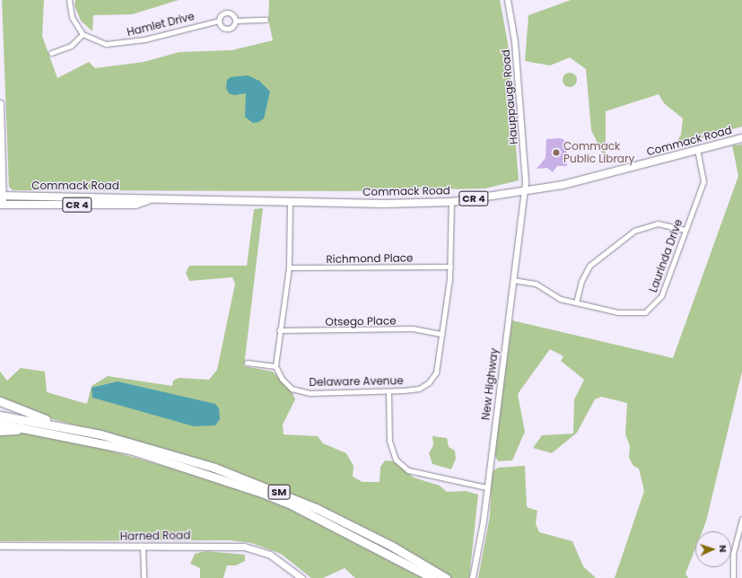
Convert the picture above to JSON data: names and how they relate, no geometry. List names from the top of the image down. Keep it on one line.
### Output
{"streets":{"highway":["SM"],"main road":["Commack Road","CR 4","Harned Road"],"street":["Hamlet Drive","Hauppauge Road","Laurinda Drive","Richmond Place","Otsego Place","Delaware Avenue","New Highway"]},"crossings":[["Hauppauge Road","Commack Road"],["Hauppauge Road","New Highway"],["Commack Road","Laurinda Drive"],["Commack Road","Delaware Avenue"],["Commack Road","New Highway"],["Laurinda Drive","New Highway"],["Richmond Place","Delaware Avenue"],["Otsego Place","Delaware Avenue"]],"places":["Commack Public Library"],"north":"right"}
